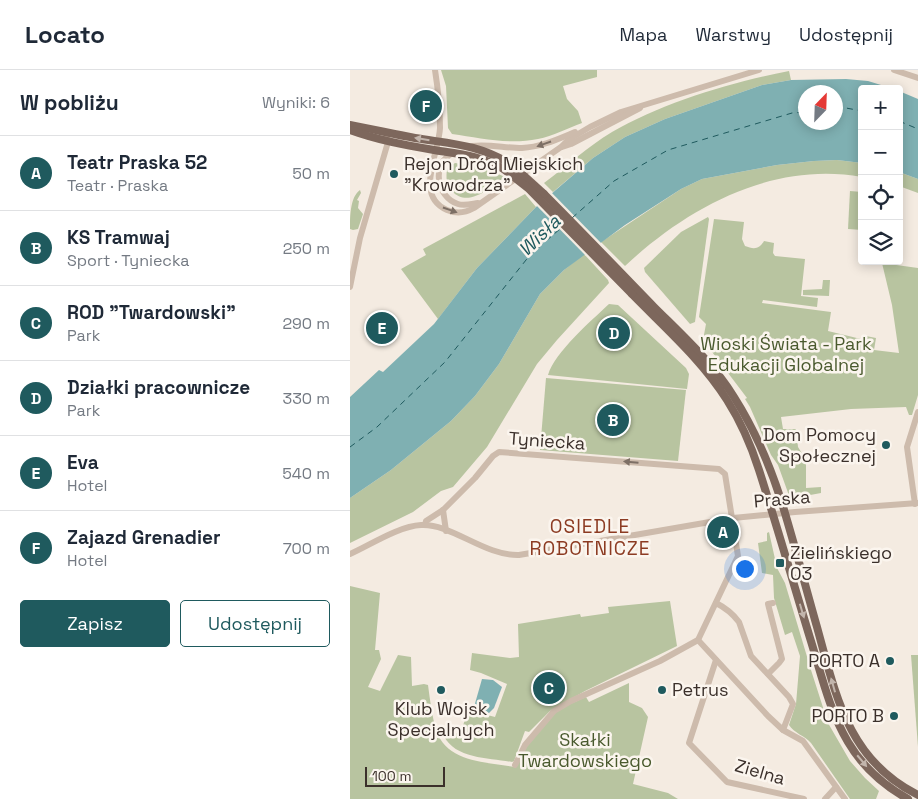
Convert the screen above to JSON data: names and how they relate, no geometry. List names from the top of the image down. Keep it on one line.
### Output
{"streets":{"street":["Tyniecka","Praska","Zielna"]},"crossings":[["Tyniecka","Praska"]],"one_way":["Tyniecka"],"districts":["OSIEDLE ROBOTNICZE"],"water":["Wisła"],"parks":["Wioski Świata - Park Edukacji Globalnej","Skałki Twardowskiego"],"places":{"other":["Rejon Dróg Miejskich \"Krowodrza\"","Dom Pomocy Społecznej","PORTO A","Klub Wojsk Specjalnych","Petrus","PORTO B"],"transit":["Zielińskiego 03"]},"scale_bar":"100 m","north":"top right","page":{"header":"Locato","nav":["Mapa","Warstwy","Udostępnij"],"heading":["W pobliżu","Wyniki: 6"],"map_buttons":["+","−"],"pins":["F","E","D","B","A","C"],"list":[{"mark":"A","name":"Teatr Praska 52","note":"Teatr · Praska","value":"50 m"},{"mark":"B","name":"KS Tramwaj","note":"Sport · Tyniecka","value":"250 m"},{"mark":"C","name":"ROD \"Twardowski\"","note":"Park","value":"290 m"},{"mark":"D","name":"Działki pracownicze","note":"Park","value":"330 m"},{"mark":"E","name":"Eva","note":"Hotel","value":"540 m"},{"mark":"F","name":"Zajazd Grenadier","note":"Hotel","value":"700 m"}],"buttons":["Zapisz","Udostępnij"],"scale":"100 m"}}
